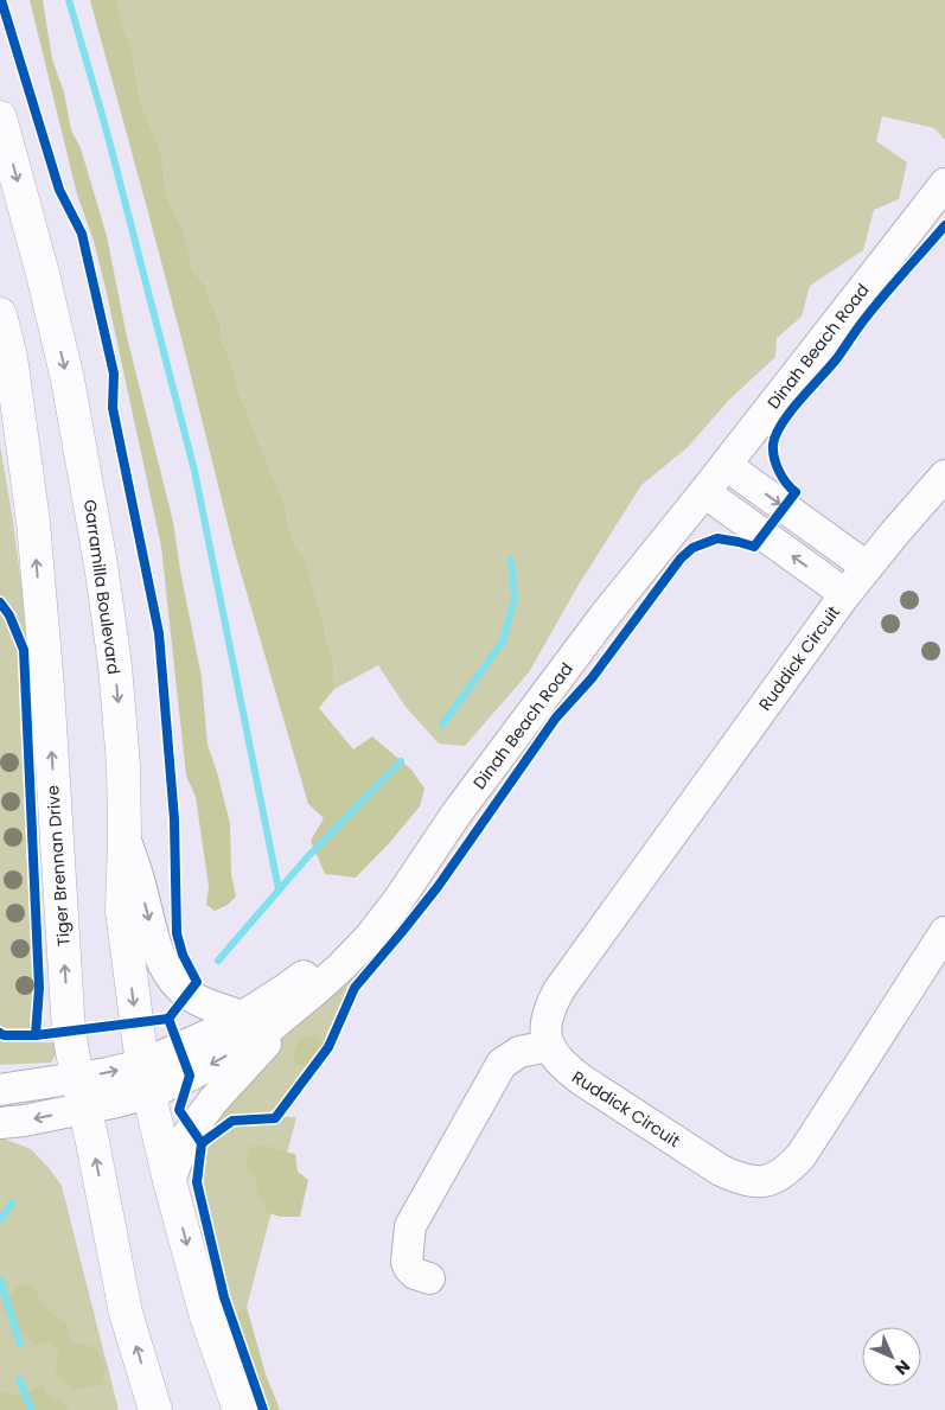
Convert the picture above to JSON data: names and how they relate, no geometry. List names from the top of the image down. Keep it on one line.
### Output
{"streets":{"main road":["Garramilla Boulevard","Tiger Brennan Drive"],"street":["Dinah Beach Road","Ruddick Circuit"]},"crossings":[["Dinah Beach Road","Garramilla Boulevard"],["Dinah Beach Road","Ruddick Circuit"],["Dinah Beach Road","Tiger Brennan Drive"]],"one_way":["Garramilla Boulevard","Tiger Brennan Drive"],"north":"bottom right"}
